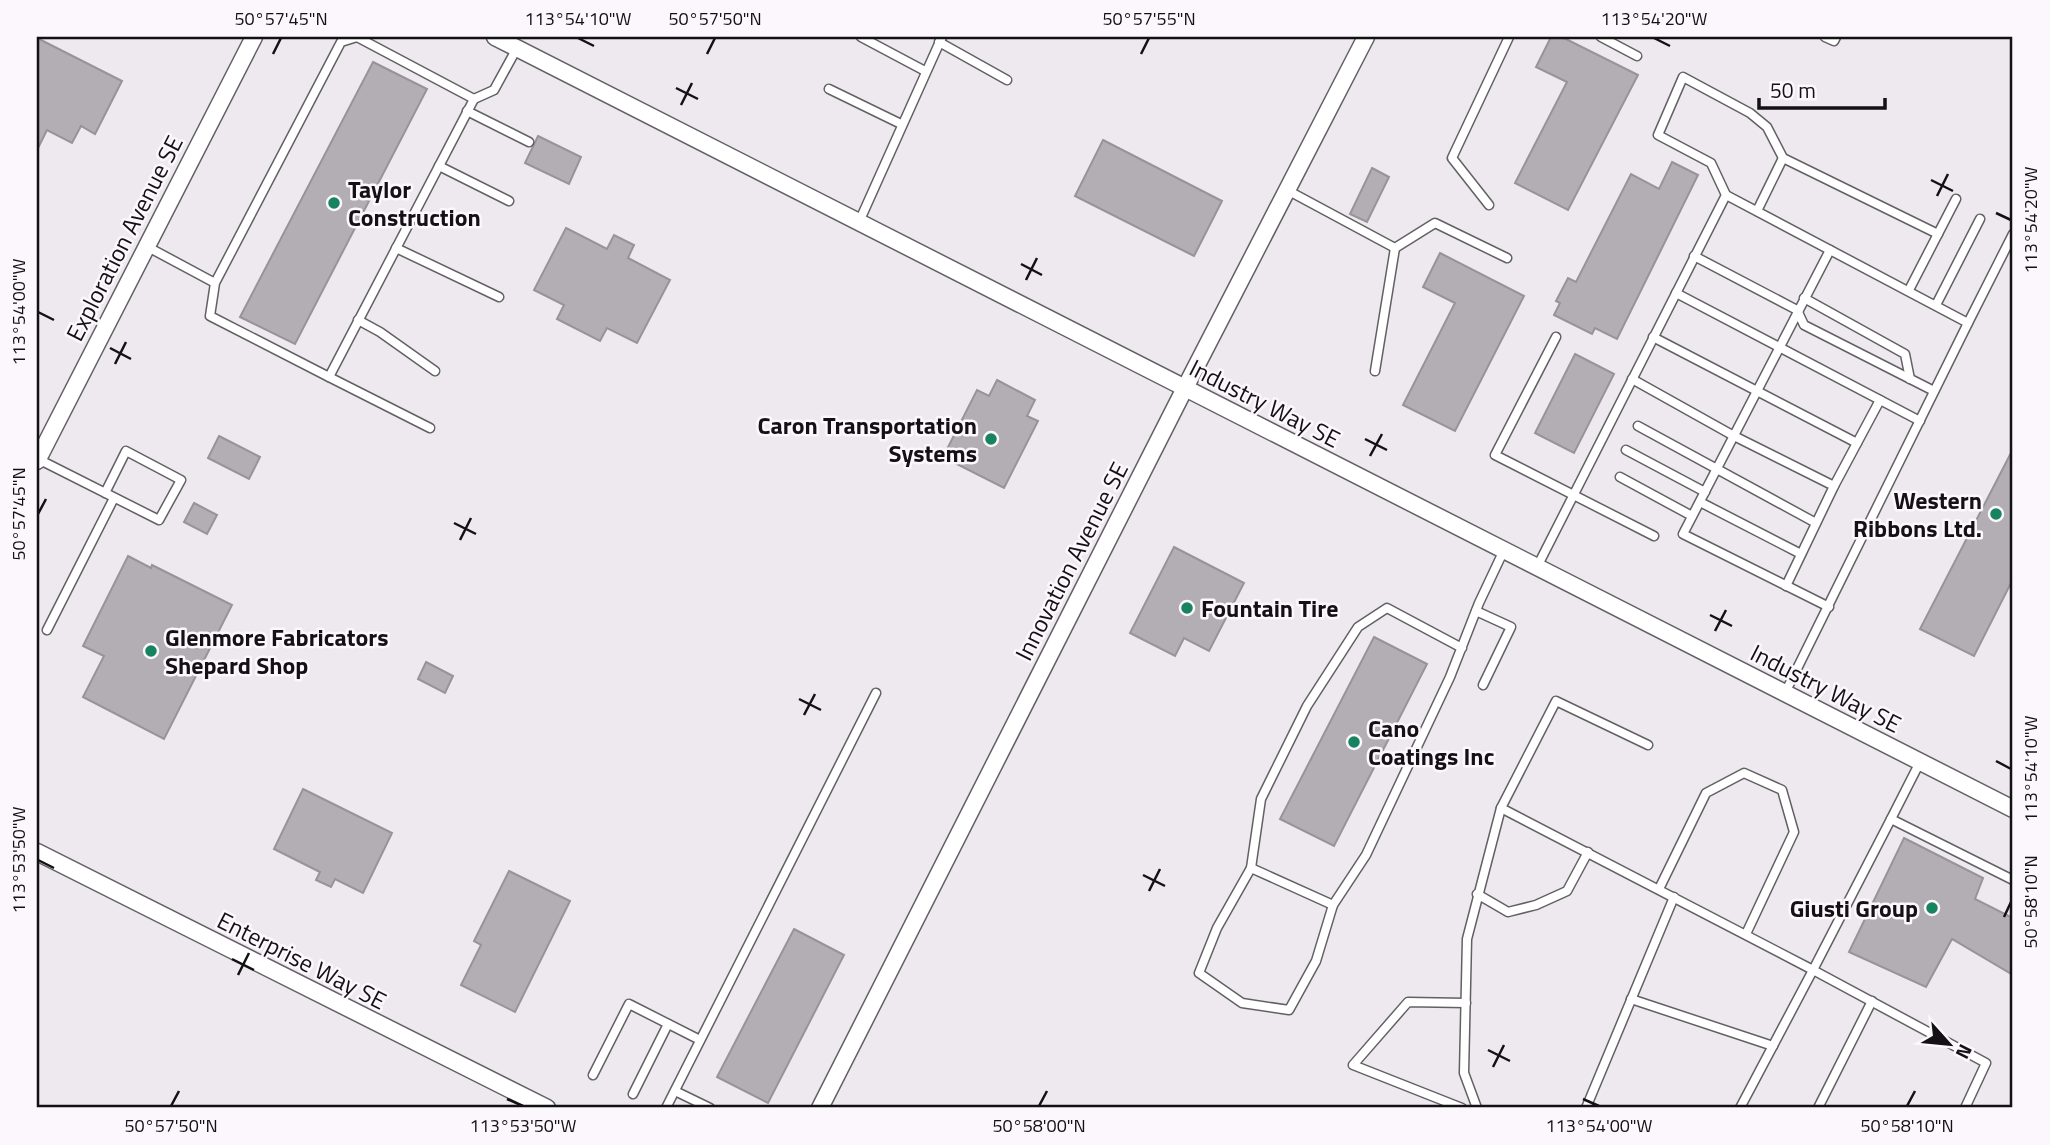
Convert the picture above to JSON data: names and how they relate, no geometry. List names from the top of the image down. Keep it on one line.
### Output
{"streets":{"street":["Exploration Avenue SE","Industry Way SE","Innovation Avenue SE","Enterprise Way SE"]},"crossings":[["Industry Way SE","Innovation Avenue SE"]],"places":["Taylor Construction","Caron Transportation Systems","Western Ribbons Ltd.","Fountain Tire","Glenmore Fabricators Shepard Shop","Cano Coatings Inc","Giusti Group"],"scale_bar":"50 m","north":"bottom right","coordinates":["50°57'45\"N","113°54'10\"W","50°57'50\"N","50°57'55\"N","113°54'20\"W","113°54'00\"W","113°53'50\"W","50°58'10\"N","50°58'00\"N"]}
